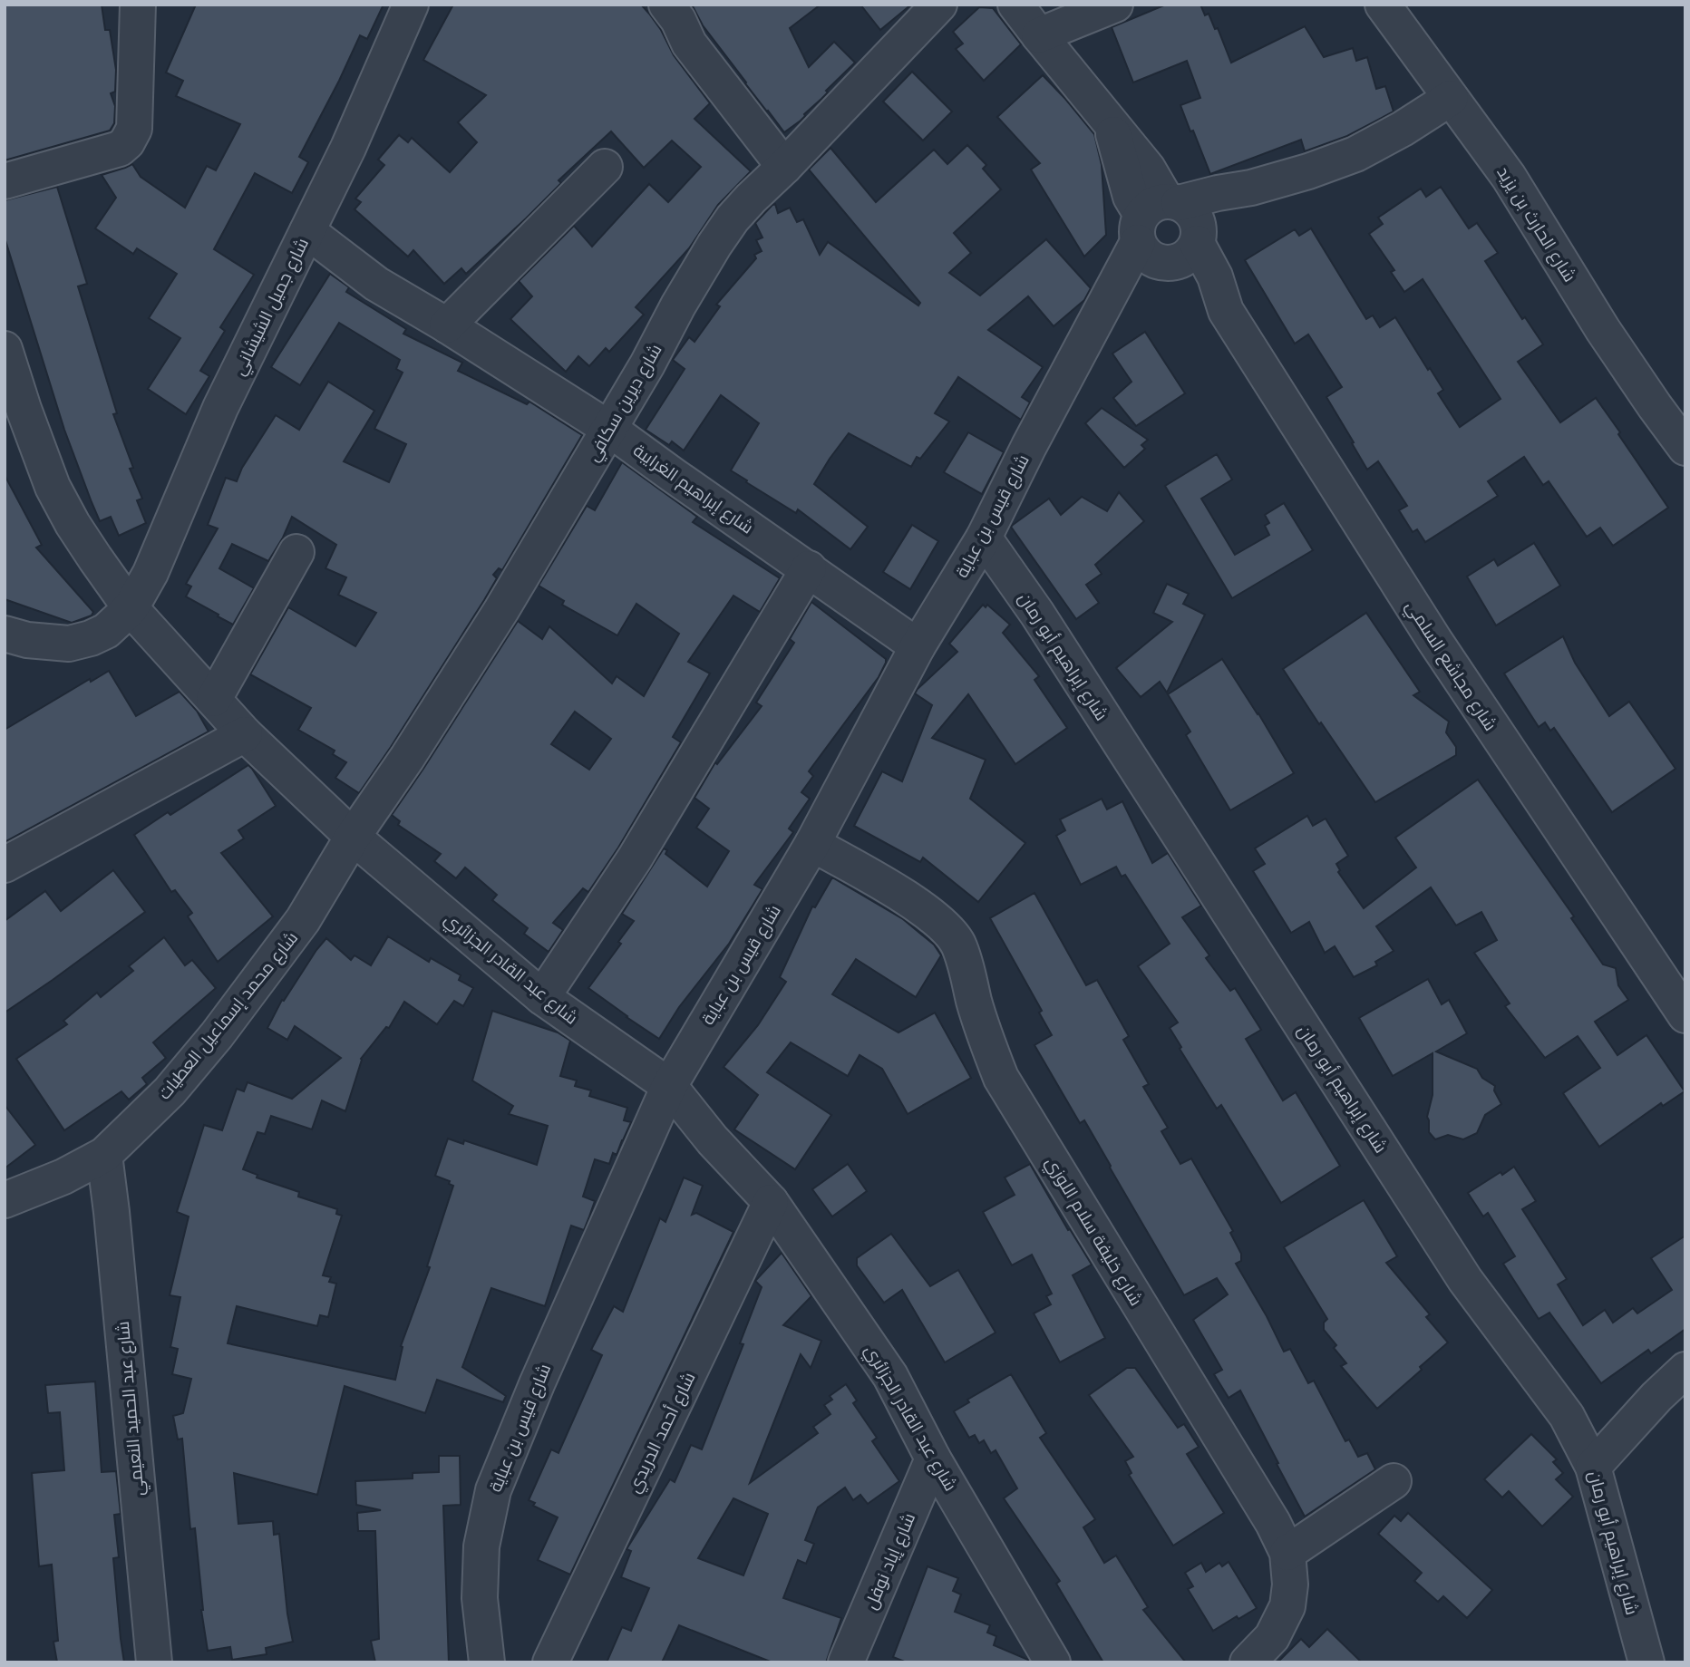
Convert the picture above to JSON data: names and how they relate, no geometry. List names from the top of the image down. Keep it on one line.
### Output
{"streets":{"street":["شارع الحارث بن يزيد","شارع جميل الشيشاني","شارع ديرين سكافي","شارع إبراهيم الغرايبة","شارع قيس بن عباية","شارع إبراهيم أبو رمان","شارع مجاشع السلمي","شارع عبد القادر الجزائري","شارع محمد إسماعيل العطيات","شارع خليفة سلام اللوزي","شارع عبد الحميد النعيمي","شارع أحمد الدريدي","شارع إياد نوفل"]},"crossings":[["شارع جميل الشيشاني","شارع إبراهيم الغرايبة"],["شارع جميل الشيشاني","شارع عبد القادر الجزائري"],["شارع ديرين سكافي","شارع إبراهيم الغرايبة"],["شارع ديرين سكافي","شارع عبد القادر الجزائري"],["شارع ديرين سكافي","شارع محمد إسماعيل العطيات"],["شارع إبراهيم الغرايبة","شارع قيس بن عباية"],["شارع قيس بن عباية","شارع إبراهيم أبو رمان"],["شارع قيس بن عباية","شارع مجاشع السلمي"],["شارع قيس بن عباية","شارع عبد القادر الجزائري"],["شارع قيس بن عباية","شارع خليفة سلام اللوزي"],["شارع عبد القادر الجزائري","شارع محمد إسماعيل العطيات"],["شارع عبد القادر الجزائري","شارع أحمد الدريدي"],["شارع عبد القادر الجزائري","شارع إياد نوفل"],["شارع محمد إسماعيل العطيات","شارع عبد الحميد النعيمي"]]}
